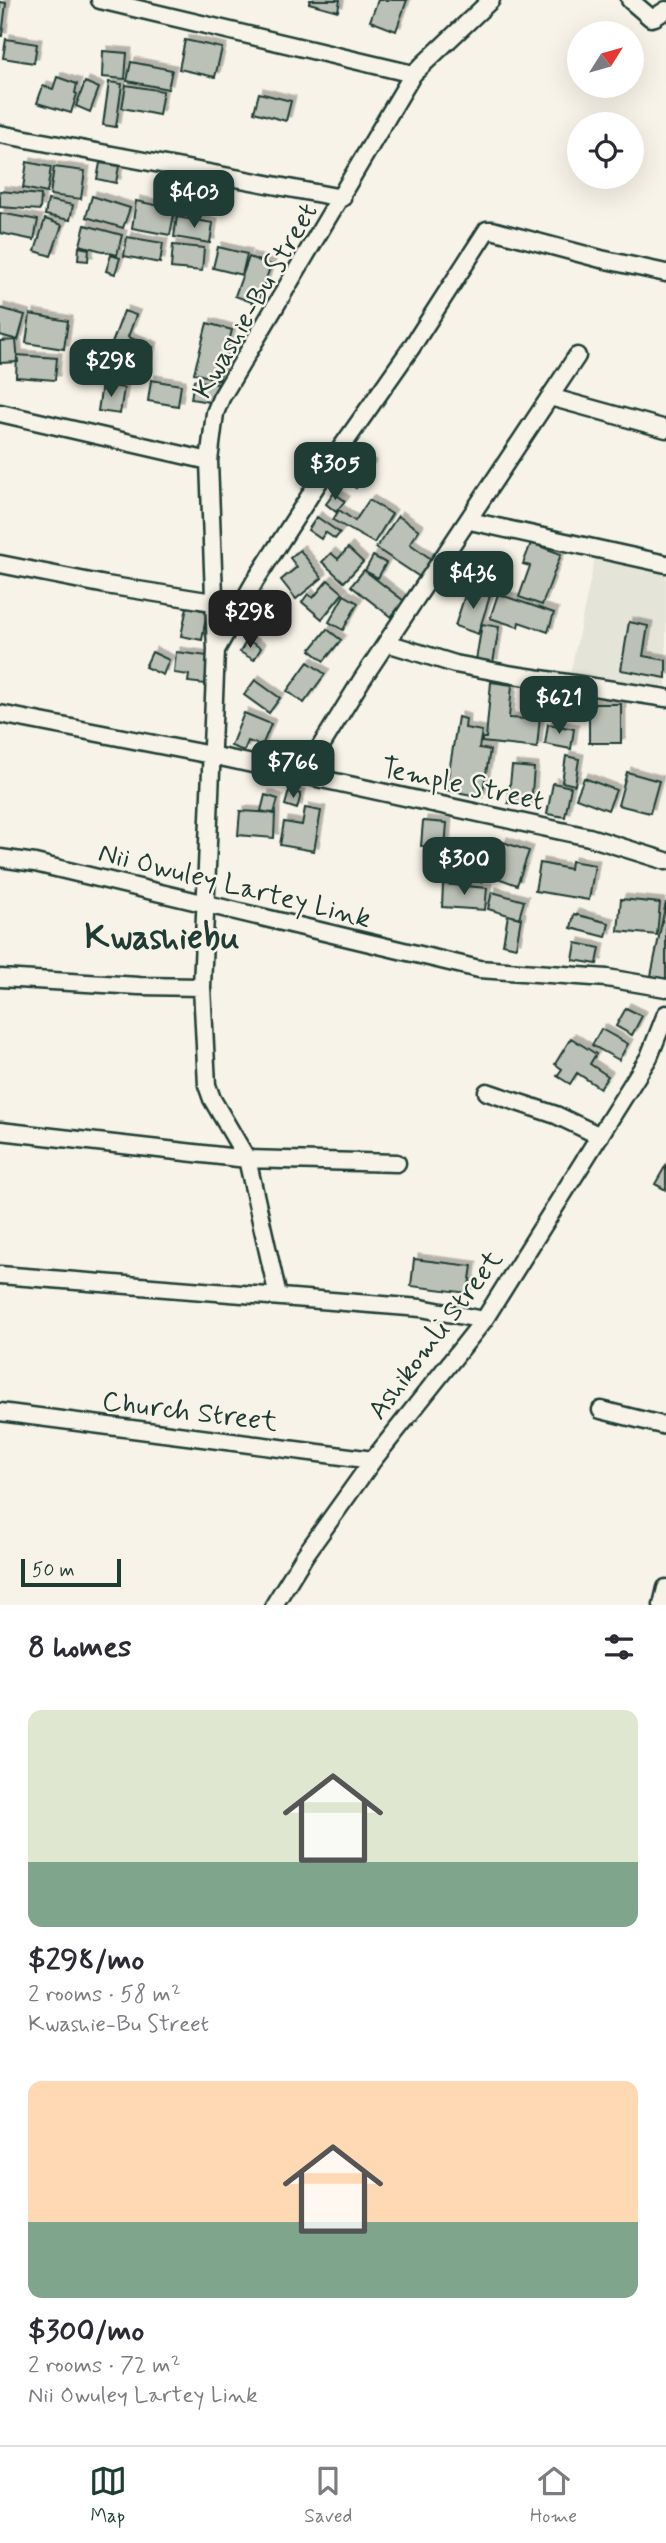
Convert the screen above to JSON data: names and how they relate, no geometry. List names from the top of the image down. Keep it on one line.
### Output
{"streets":{"street":["Kwashie-Bu Street","Temple Street","Nii Owuley Lartey Link","Ashikomli Street","Church Street"]},"crossings":[["Kwashie-Bu Street","Temple Street"],["Kwashie-Bu Street","Nii Owuley Lartey Link"],["Ashikomli Street","Church Street"]],"districts":["Kwashiebu"],"scale_bar":"50 m","north":"top right","page":{"price":["$403","$298","$305","$436","$298","$621","$766","$300"],"scale":"50 m","heading":"8 homes","list":[{"name":"$298/mo","note":"2 rooms · 58 m² · Kwashie-Bu Street"},{"name":"$300/mo","note":"2 rooms · 72 m² · Nii Owuley Lartey Link"}],"tabs":["Map","Saved","Home"]}}
